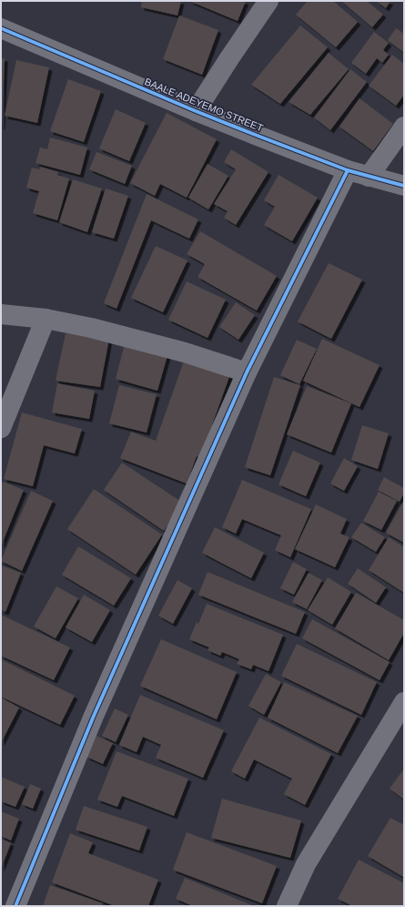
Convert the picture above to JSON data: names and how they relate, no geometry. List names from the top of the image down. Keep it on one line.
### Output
{"streets":{"street":["BAALE ADEYEMO STREET"]}}
